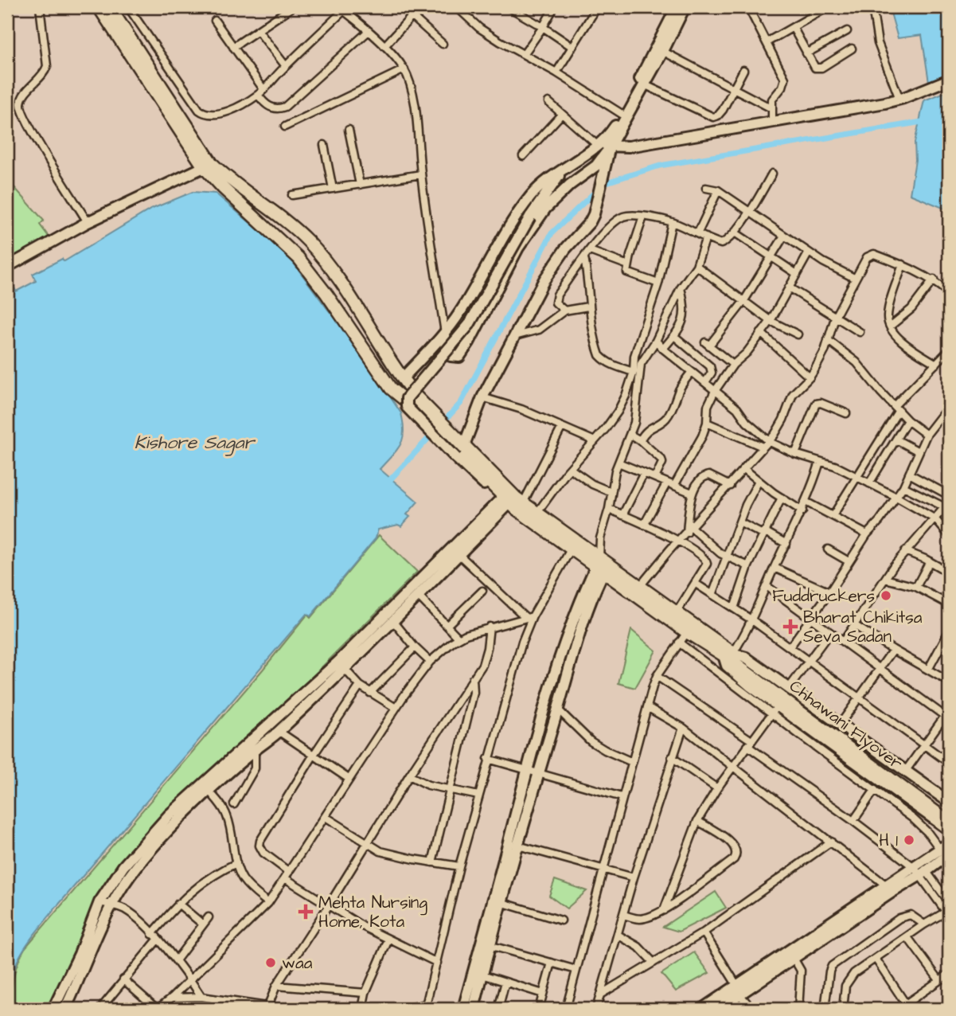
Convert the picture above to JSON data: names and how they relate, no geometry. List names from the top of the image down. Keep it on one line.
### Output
{"streets":{"main road":["Chhawani Flyover"]},"water":["Kishore Sagar"],"places":{"other":["Fuddruckers","H 1","waa"],"health":["Bharat Chikitsa Seva Sadan","Mehta Nursing Home, Kota"]}}
